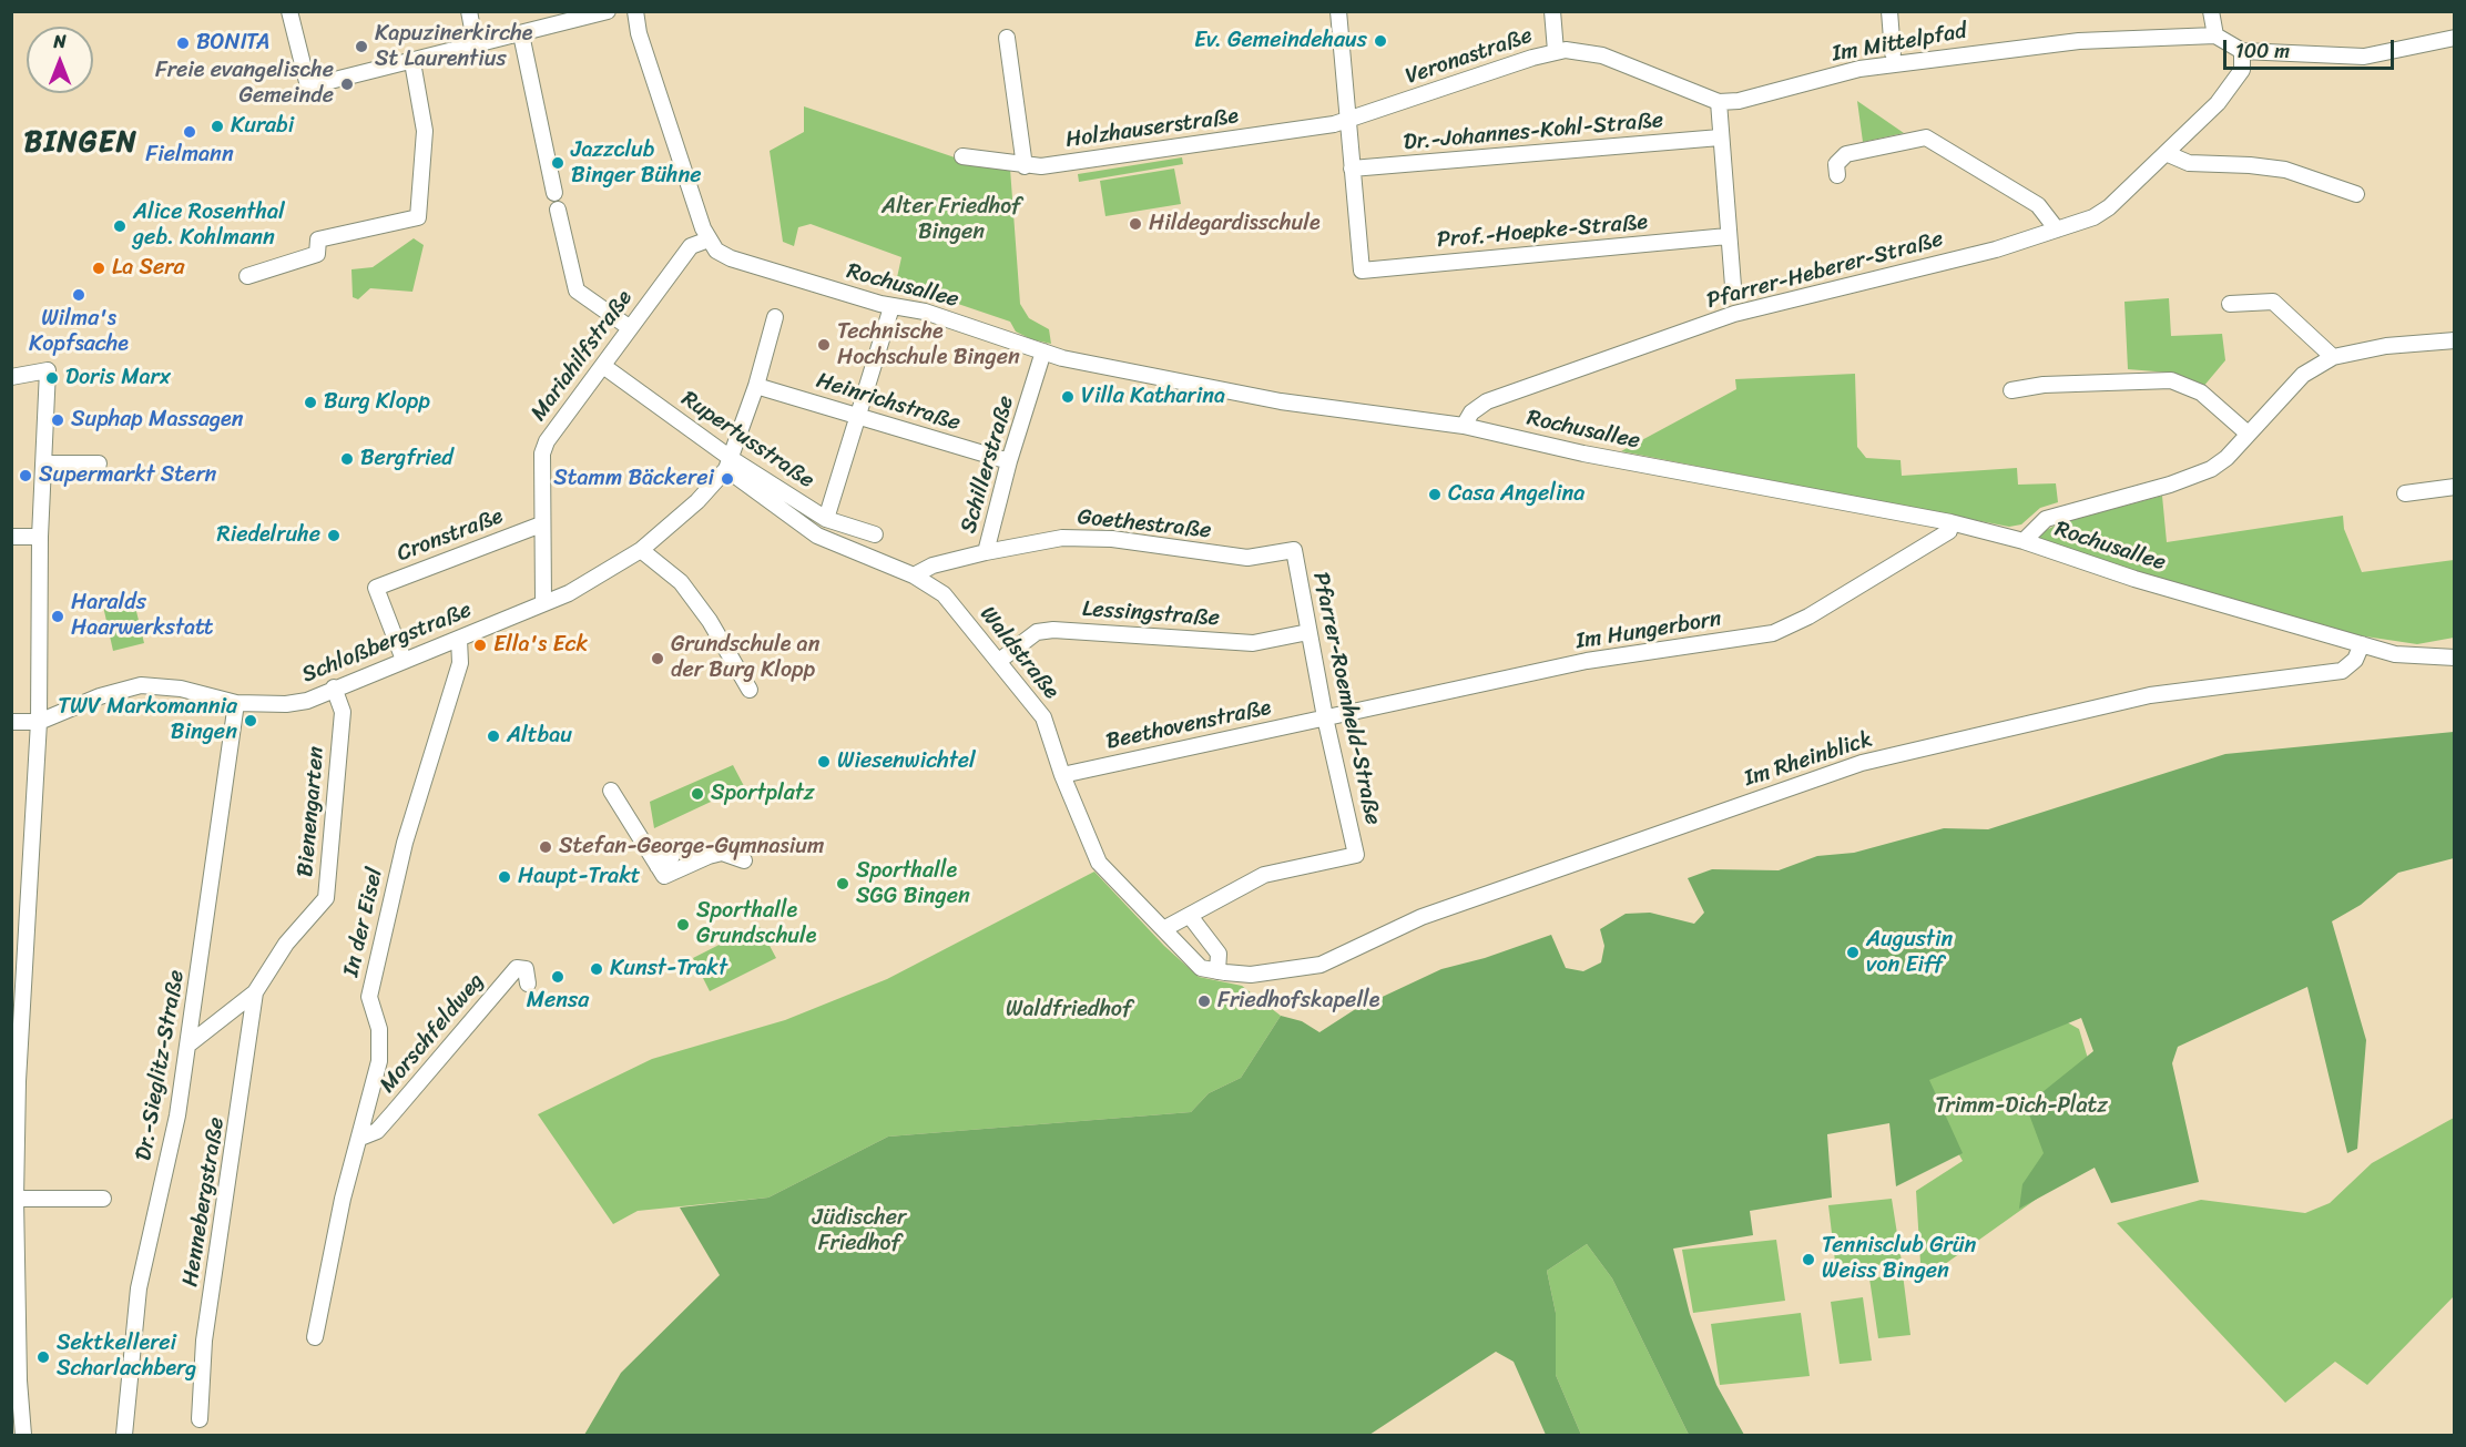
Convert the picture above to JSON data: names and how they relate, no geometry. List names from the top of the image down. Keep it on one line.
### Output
{"streets":{"street":["Im Mittelpfad","Veronastraße","Holzhauserstraße","Dr.-Johannes-Kohl-Straße","Prof.-Hoepke-Straße","Pfarrer-Heberer-Straße","Rochusallee","Mariahilfstraße","Heinrichstraße","Rupertusstraße","Schillerstraße","Goethestraße","Cronstraße","Lessingstraße","Im Hungerborn","Schloßbergstraße","Waldstraße","Pfarrer-Roemheld-Straße","Beethovenstraße","Im Rheinblick","Bienengarten","In der Eisel","Morschfeldweg","Dr.-Sieglitz-Straße","Hennebergstraße"]},"crossings":[["Im Mittelpfad","Veronastraße"],["Veronastraße","Holzhauserstraße"],["Dr.-Johannes-Kohl-Straße","Prof.-Hoepke-Straße"],["Pfarrer-Heberer-Straße","Rochusallee"],["Rochusallee","Mariahilfstraße"],["Rochusallee","Schillerstraße"],["Rochusallee","Im Hungerborn"],["Rochusallee","Im Rheinblick"],["Mariahilfstraße","Rupertusstraße"],["Mariahilfstraße","Cronstraße"],["Mariahilfstraße","Schloßbergstraße"],["Heinrichstraße","Schillerstraße"],["Rupertusstraße","Schloßbergstraße"],["Rupertusstraße","Waldstraße"],["Schillerstraße","Goethestraße"],["Goethestraße","Waldstraße"],["Goethestraße","Pfarrer-Roemheld-Straße"],["Cronstraße","Schloßbergstraße"],["Lessingstraße","Waldstraße"],["Lessingstraße","Pfarrer-Roemheld-Straße"],["Im Hungerborn","Pfarrer-Roemheld-Straße"],["Im Hungerborn","Beethovenstraße"],["Schloßbergstraße","Waldstraße"],["Schloßbergstraße","Bienengarten"],["Schloßbergstraße","In der Eisel"],["Schloßbergstraße","Dr.-Sieglitz-Straße"],["Waldstraße","Beethovenstraße"],["Waldstraße","Im Rheinblick"],["Pfarrer-Roemheld-Straße","Beethovenstraße"],["Bienengarten","Dr.-Sieglitz-Straße"],["Bienengarten","Hennebergstraße"],["In der Eisel","Morschfeldweg"]],"districts":["BINGEN"],"parks":["Alter Friedhof Bingen","Waldfriedhof","Trimm-Dich-Platz","Jüdischer Friedhof"],"places":["Ev. Gemeindehaus","BONITA","Kapuzinerkirche St Laurentius","Freie evangelische Gemeinde","Kurabi","Fielmann","Jazzclub Binger Bühne","Hildegardisschule","Alice Rosenthal geb. Kohlmann","La Sera","Wilma's Kopfsache","Technische Hochschule Bingen","Doris Marx","Villa Katharina","Burg Klopp","Suphap Massagen","Bergfried","Supermarkt Stern","Stamm Bäckerei","Casa Angelina","Riedelruhe","Haralds Haarwerkstatt","Ella's Eck","Grundschule an der Burg Klopp","TWV Markomannia Bingen","Altbau","Wiesenwichtel","Sportplatz","Stefan-George-Gymnasium","Haupt-Trakt","Sporthalle SGG Bingen","Sporthalle Grundschule","Augustin von Eiff","Kunst-Trakt","Mensa","Friedhofskapelle","Tennisclub Grün Weiss Bingen","Sektkellerei Scharlachberg"],"scale_bar":"100 m","north":"top"}
